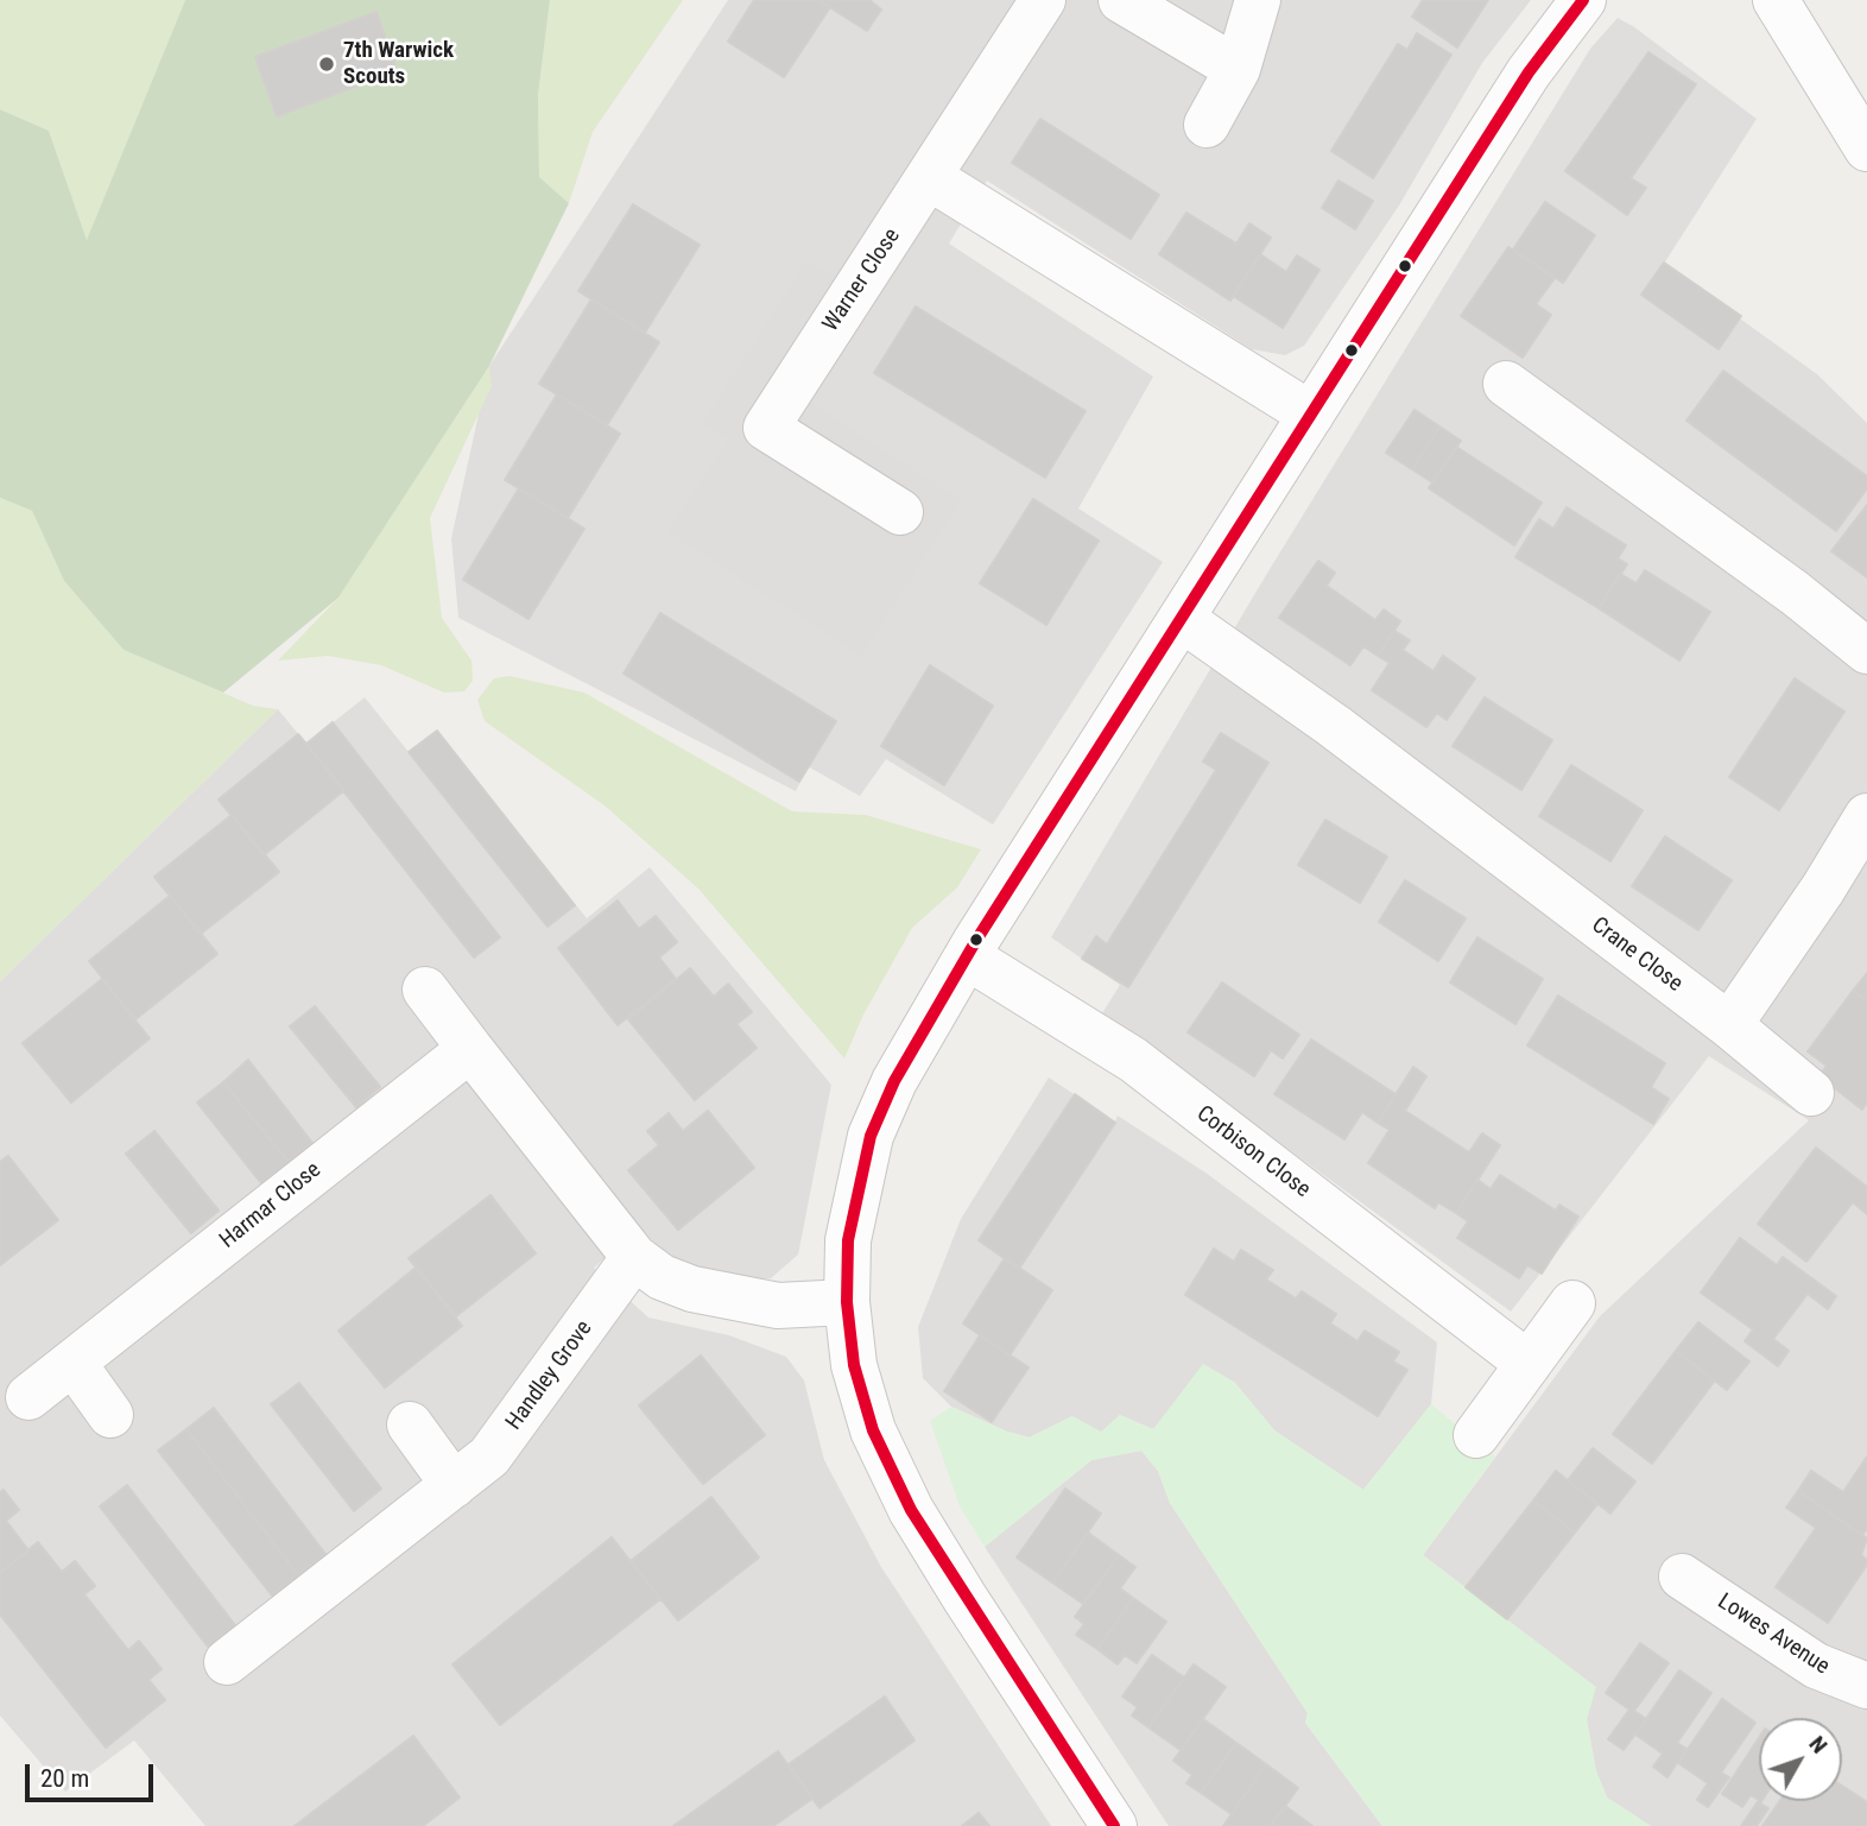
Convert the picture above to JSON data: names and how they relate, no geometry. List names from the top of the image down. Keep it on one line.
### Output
{"streets":{"street":["Warner Close","Crane Close","Corbison Close","Harmar Close","Handley Grove","Lowes Avenue"]},"places":["7th Warwick Scouts"],"scale_bar":"20 m","north":"top right"}
